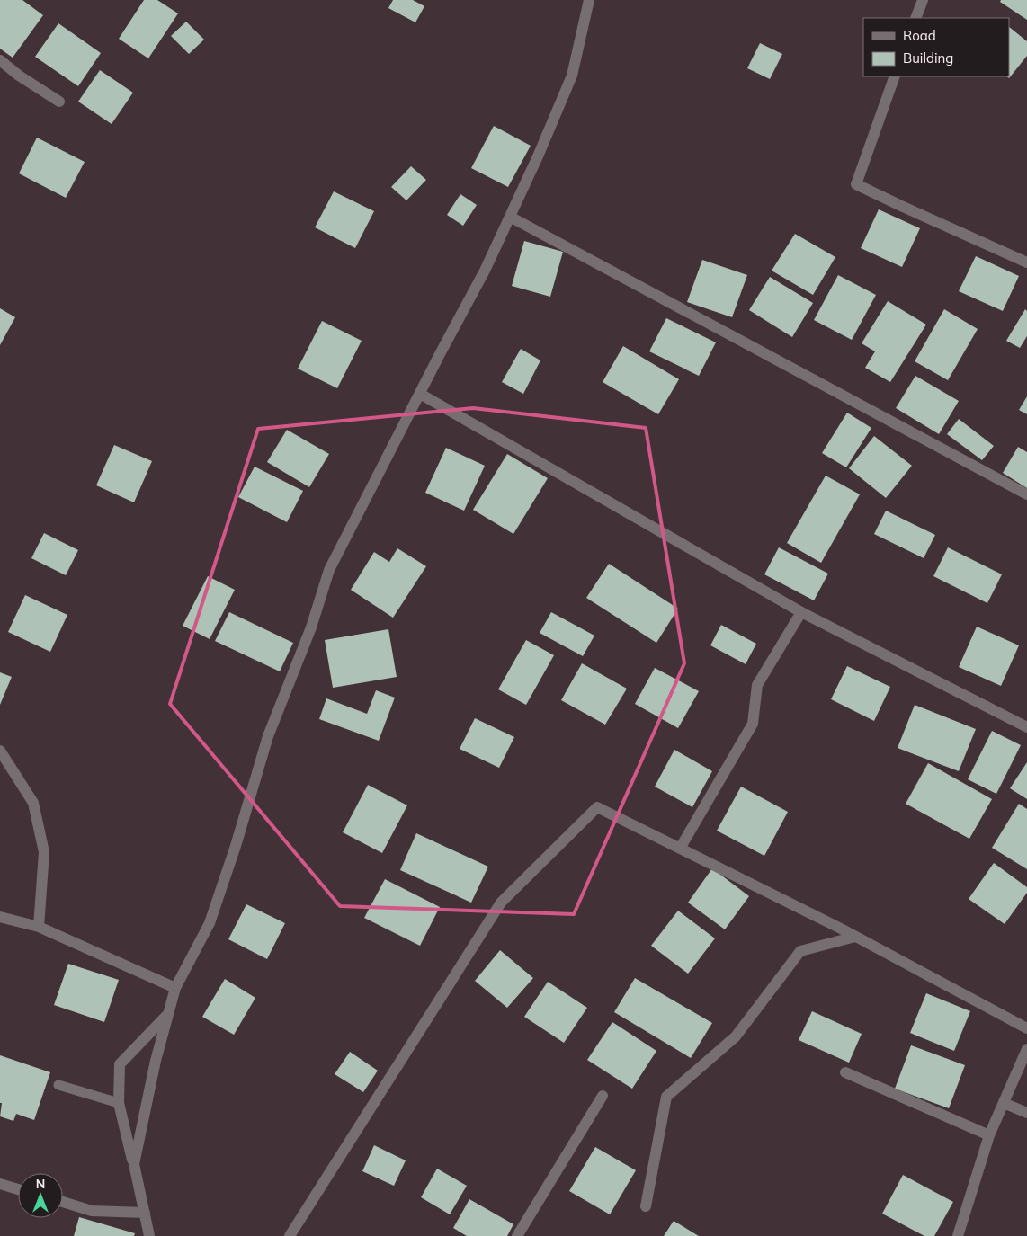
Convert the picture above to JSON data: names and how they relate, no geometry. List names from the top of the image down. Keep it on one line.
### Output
{"legend":["Road","Building"],"north":"top"}
